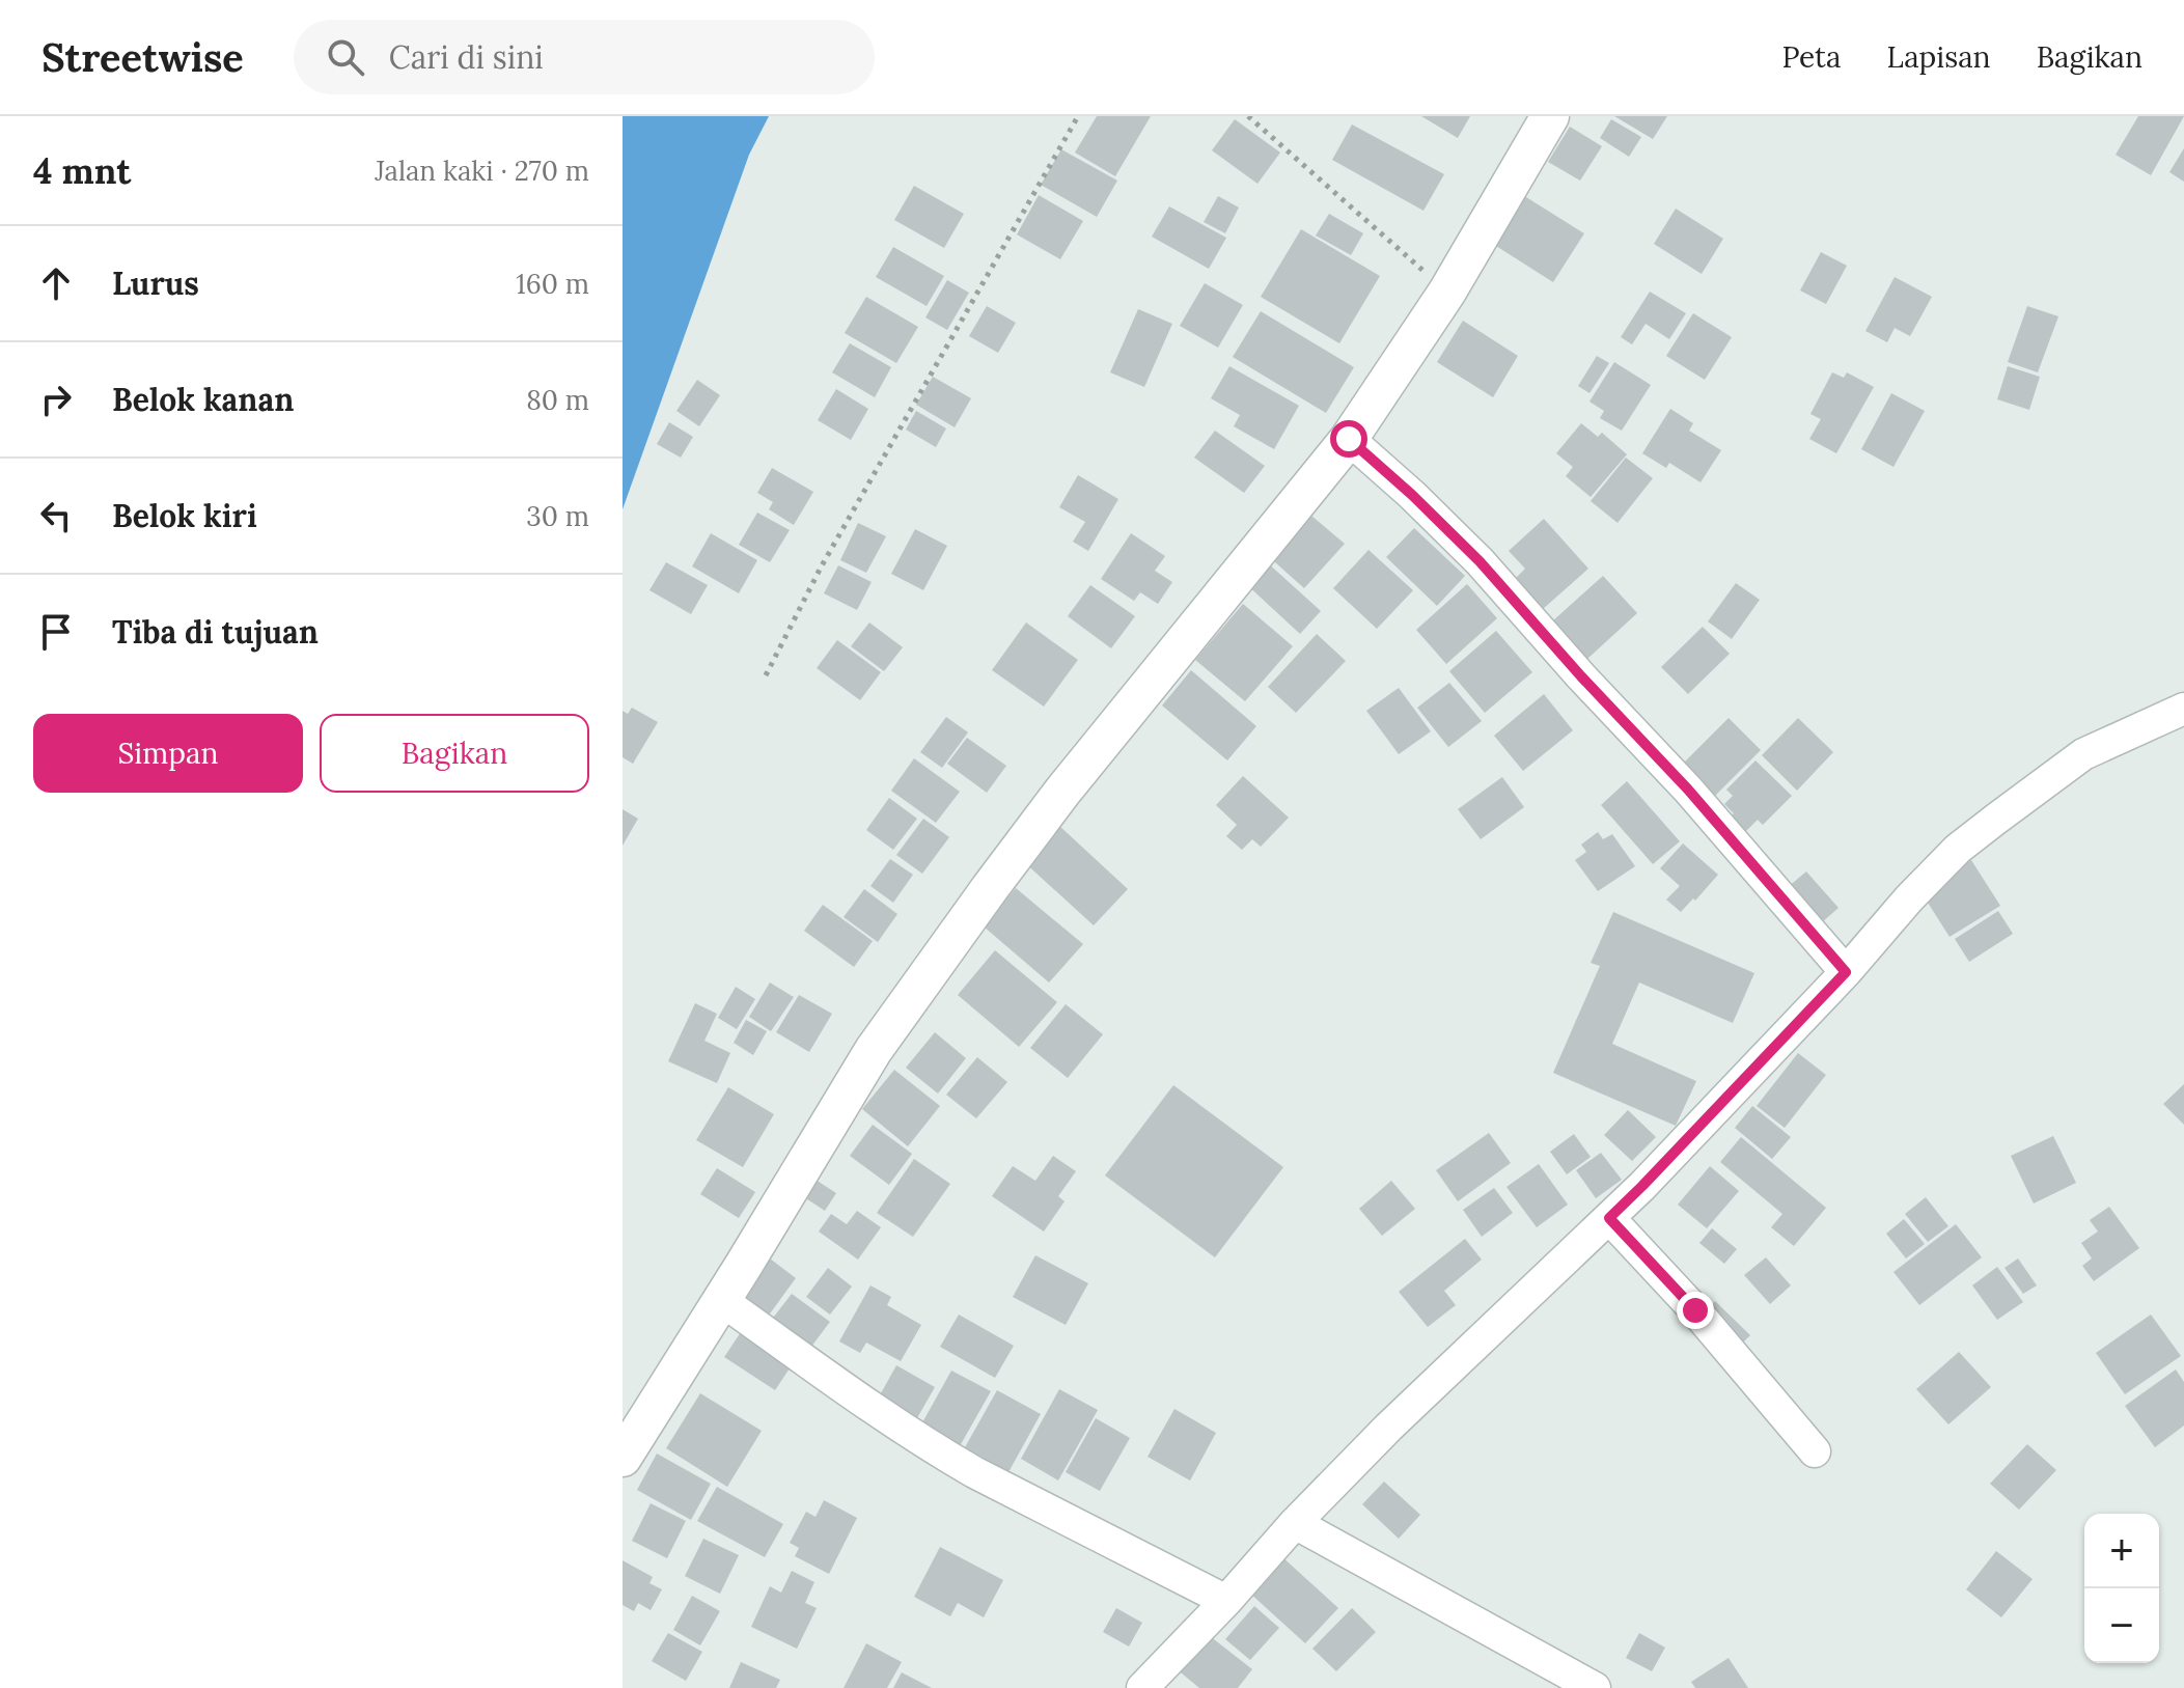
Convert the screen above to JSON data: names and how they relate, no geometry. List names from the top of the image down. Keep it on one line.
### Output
{"page":{"header":"Streetwise","search":"Cari di sini","nav":["Peta","Lapisan","Bagikan"],"heading":["4 mnt","Jalan kaki · 270 m"],"list":[["Lurus","160 m"],["Belok kanan","80 m"],["Belok kiri","30 m"],"Tiba di tujuan"],"buttons":["Simpan","Bagikan"],"map_buttons":["+","−"]}}
